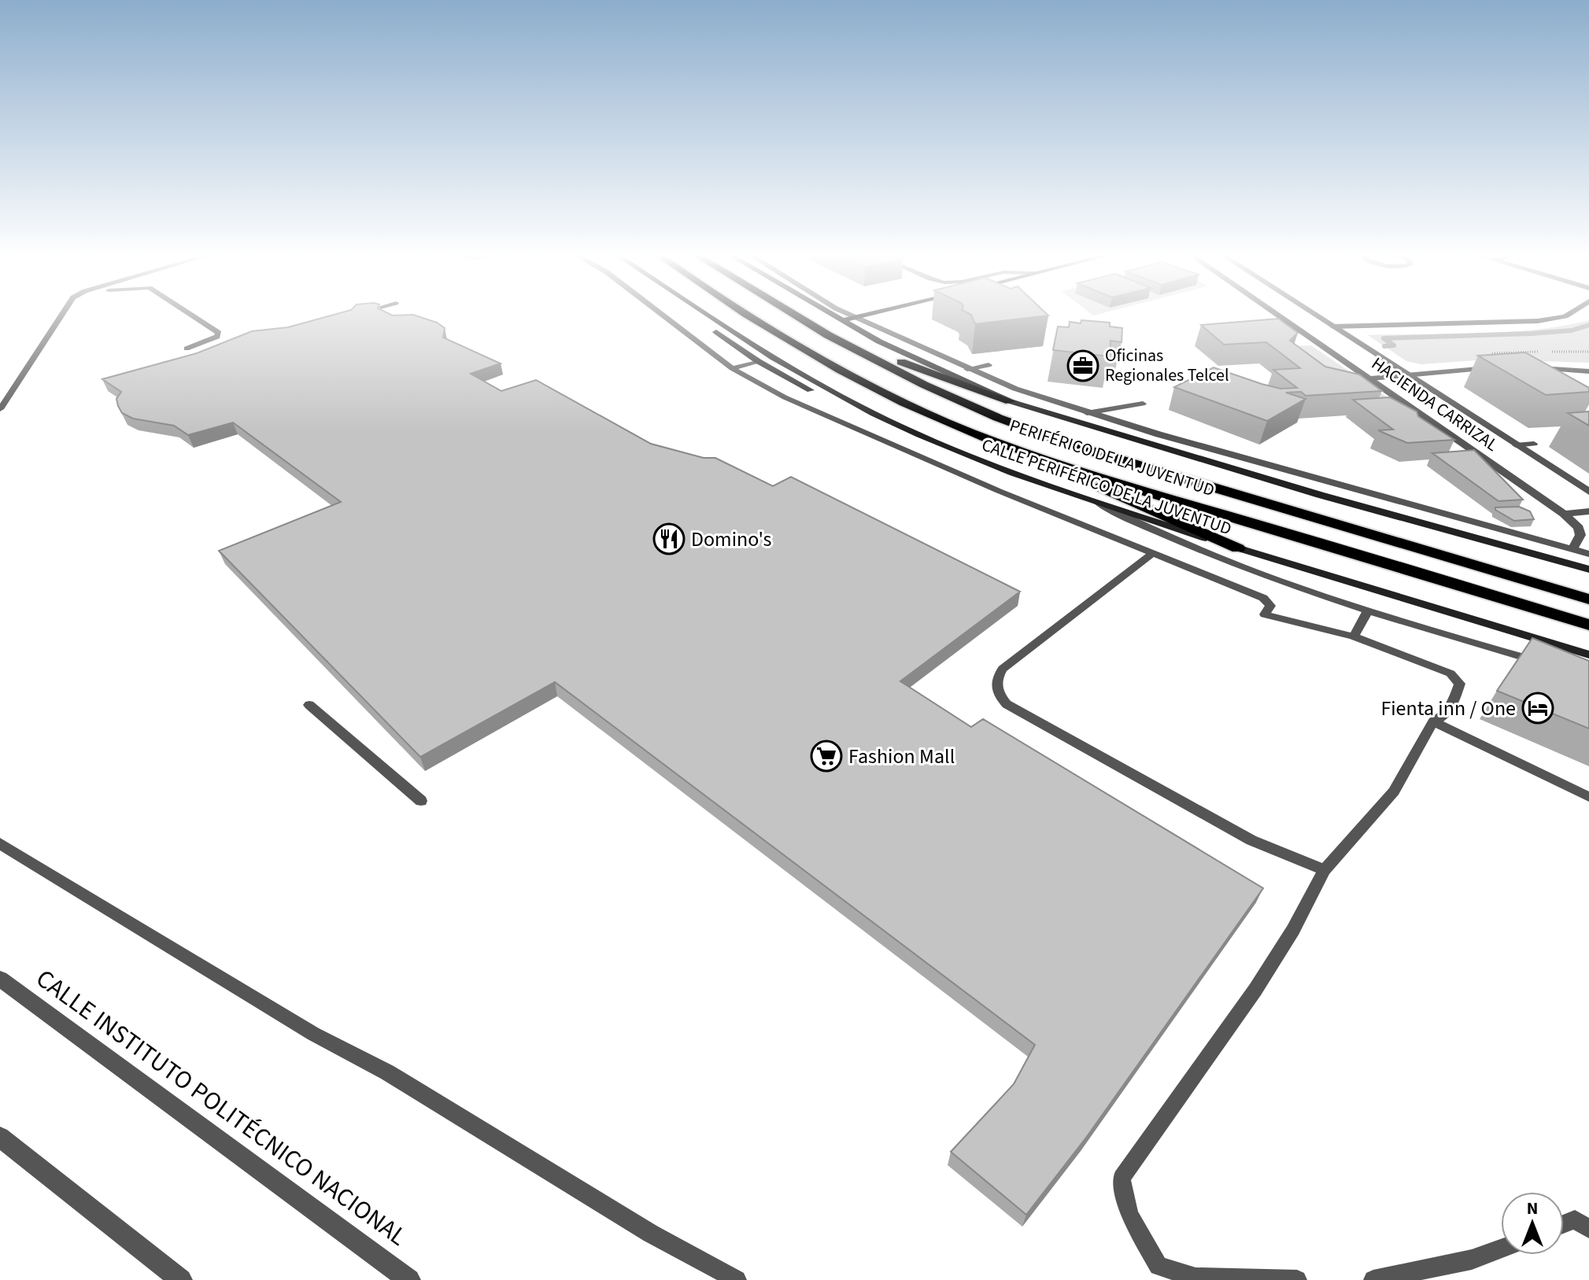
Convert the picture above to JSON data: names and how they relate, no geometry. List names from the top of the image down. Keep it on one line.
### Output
{"streets":{"highway":["PERIFÉRICO DE LA JUVENTUD"],"main road":["CALLE PERIFÉRICO DE LA JUVENTUD"],"street":["HACIENDA CARRIZAL","CALLE INSTITUTO POLITÉCNICO NACIONAL"]},"places":{"office":["Oficinas Regionales Telcel"],"restaurant":["Domino's"],"hotel":["Fienta inn / One"],"supermarket":["Fashion Mall"]},"north":"top"}
